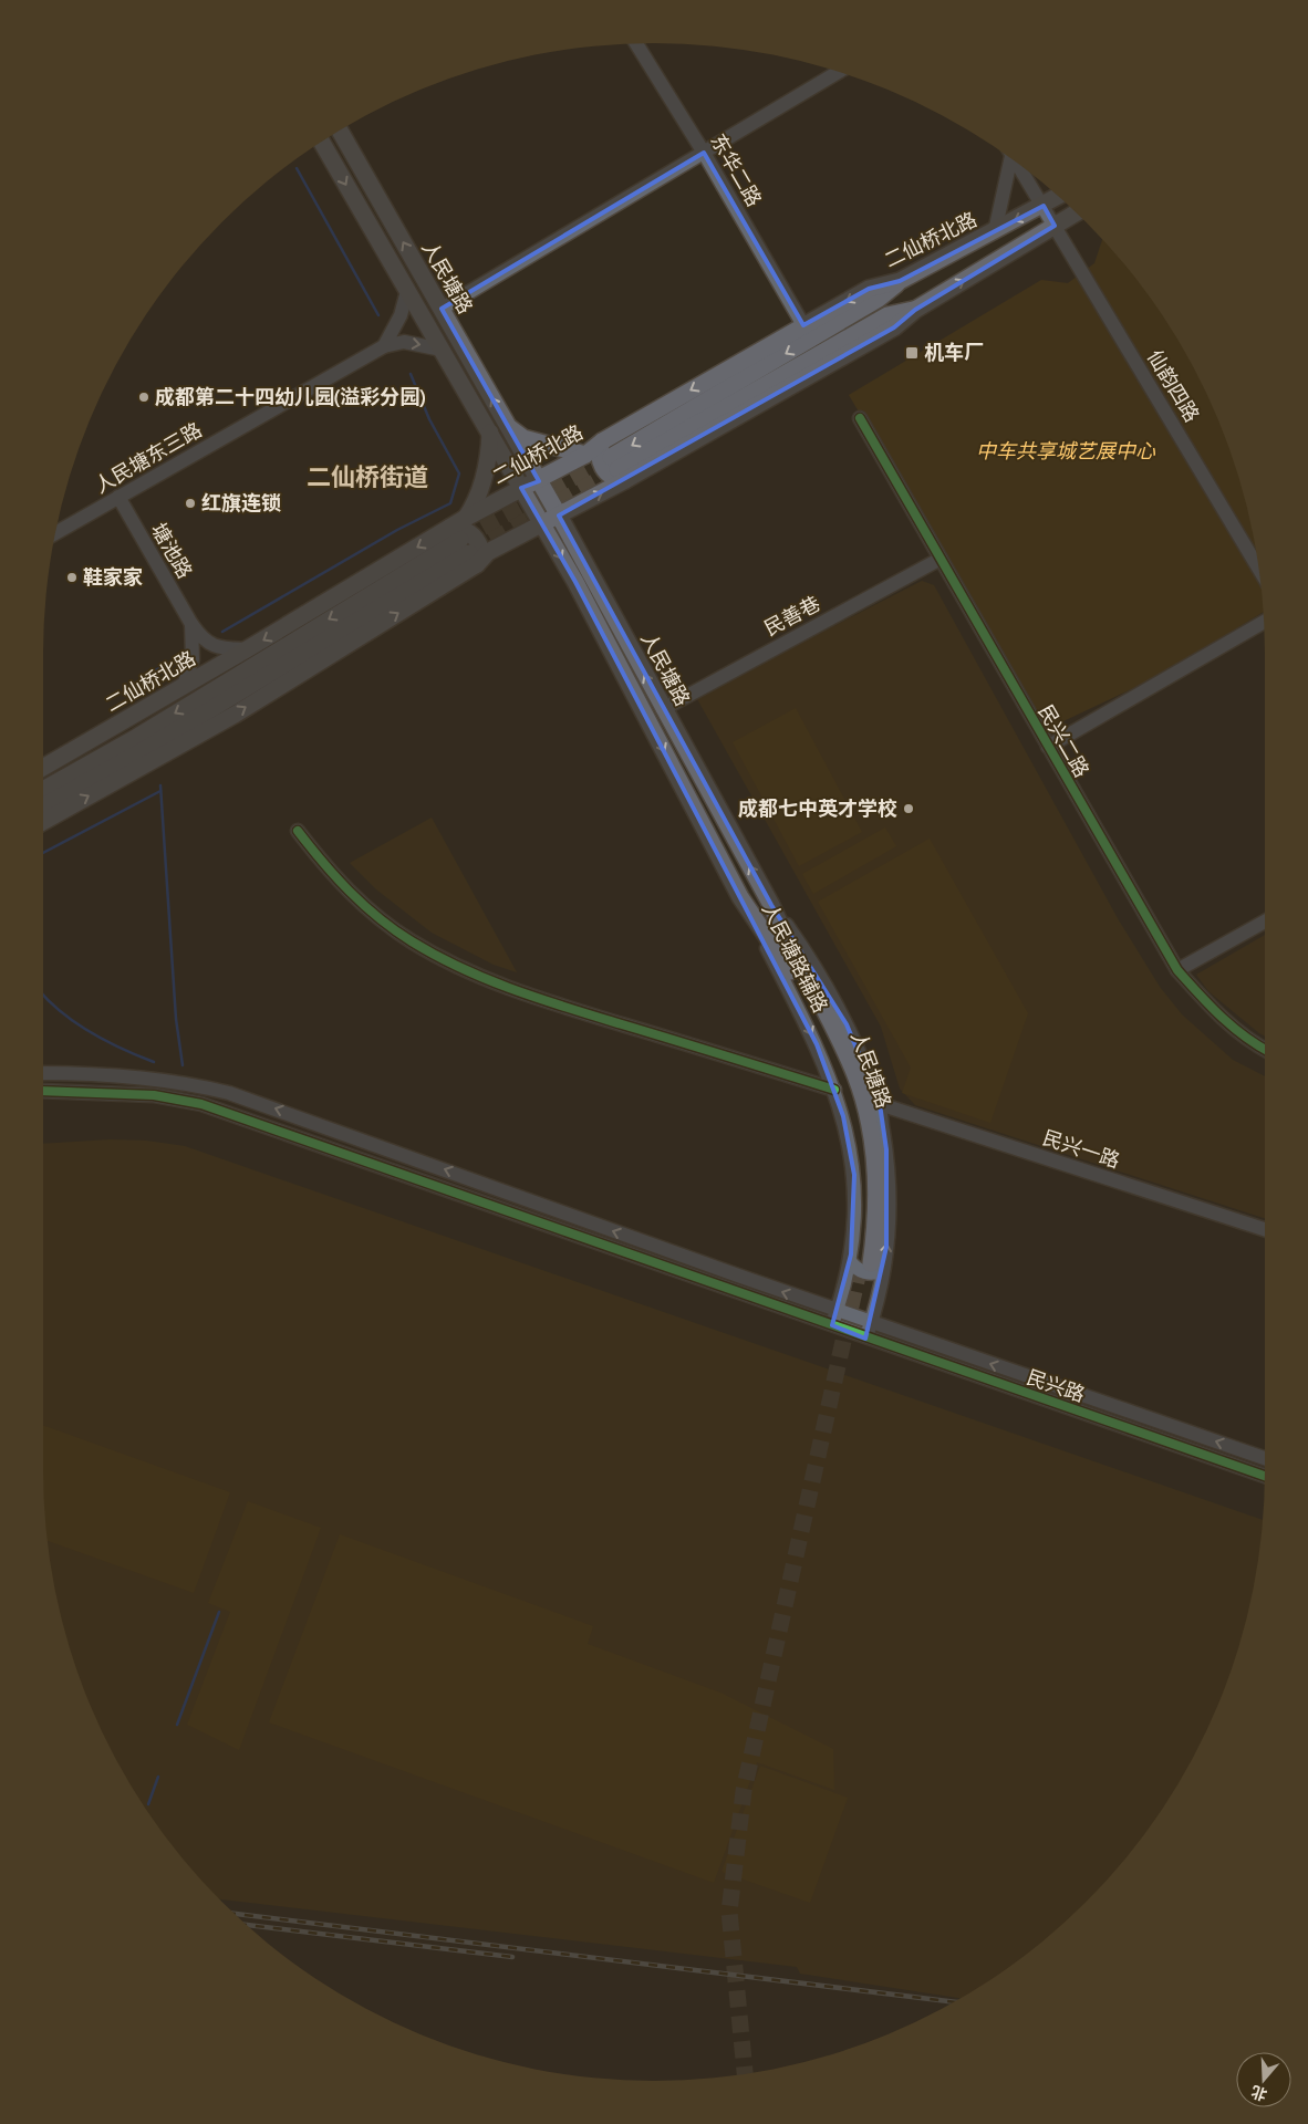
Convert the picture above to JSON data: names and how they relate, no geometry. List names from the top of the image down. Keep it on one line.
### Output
{"streets":{"main road":["二仙桥北路","人民塘路"],"street":["东华二路","仙韵四路","人民塘东三路","塘池路","民善巷","民兴二路","人民塘路辅路","民兴一路","民兴路"]},"crossings":[["东华二路","二仙桥北路"],["二仙桥北路","人民塘路"],["二仙桥北路","仙韵四路"],["二仙桥北路","塘池路"],["人民塘路","人民塘东三路"],["人民塘路","民善巷"],["人民塘路","人民塘路辅路"],["人民塘东三路","塘池路"],["民善巷","民兴二路"],["人民塘路辅路","民兴一路"],["人民塘路辅路","民兴路"]],"districts":["二仙桥街道"],"parks":["中车共享城艺展中心"],"places":{"transit":["机车厂"],"other":["成都第二十四幼儿园(溢彩分园)","红旗连锁","鞋家家","成都七中英才学校"]},"north":"bottom"}
